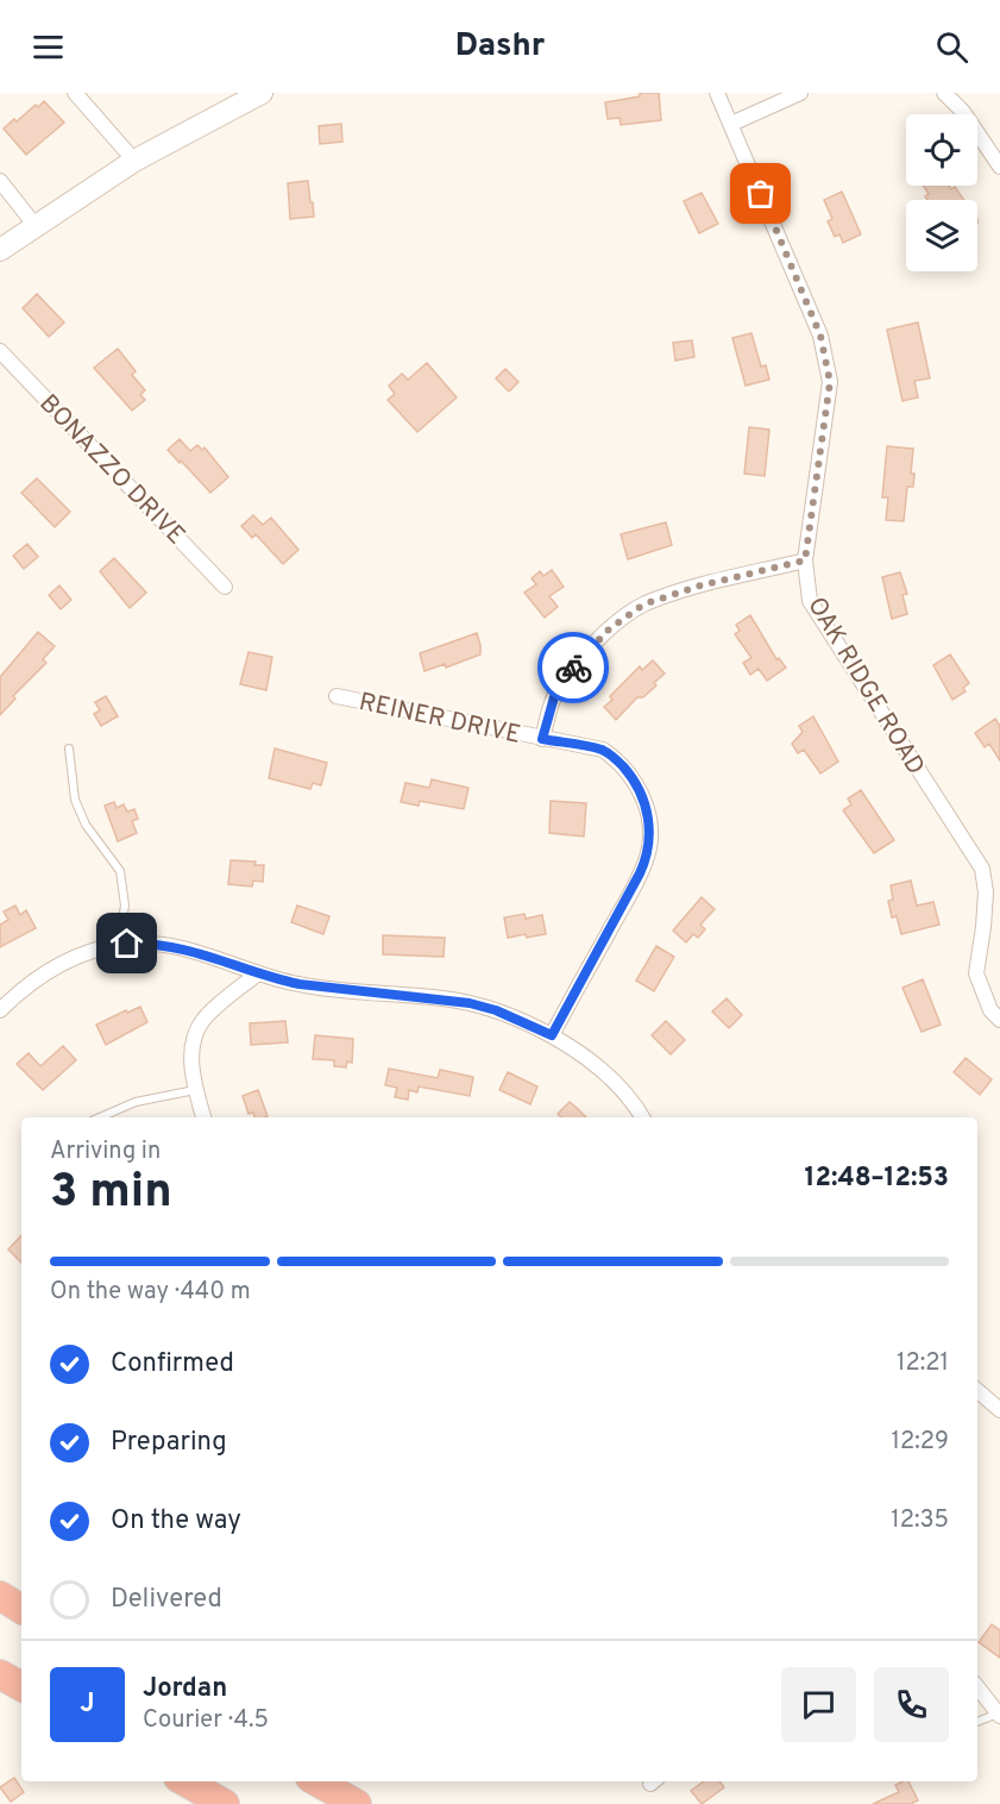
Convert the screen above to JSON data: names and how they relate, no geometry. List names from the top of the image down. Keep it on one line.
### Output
{"streets":{"street":["BONAZZO DRIVE","OAK RIDGE ROAD","REINER DRIVE"]},"page":{"header":"Dashr","heading":["3 min","Arriving in","12:48–12:53"],"panel":["Jordan","Courier · 4.5"],"bar":"On the way · 440 m","list":[["Confirmed","12:21"],["Preparing","12:29"],["On the way","12:35"],"Delivered"],"round":"J"}}
